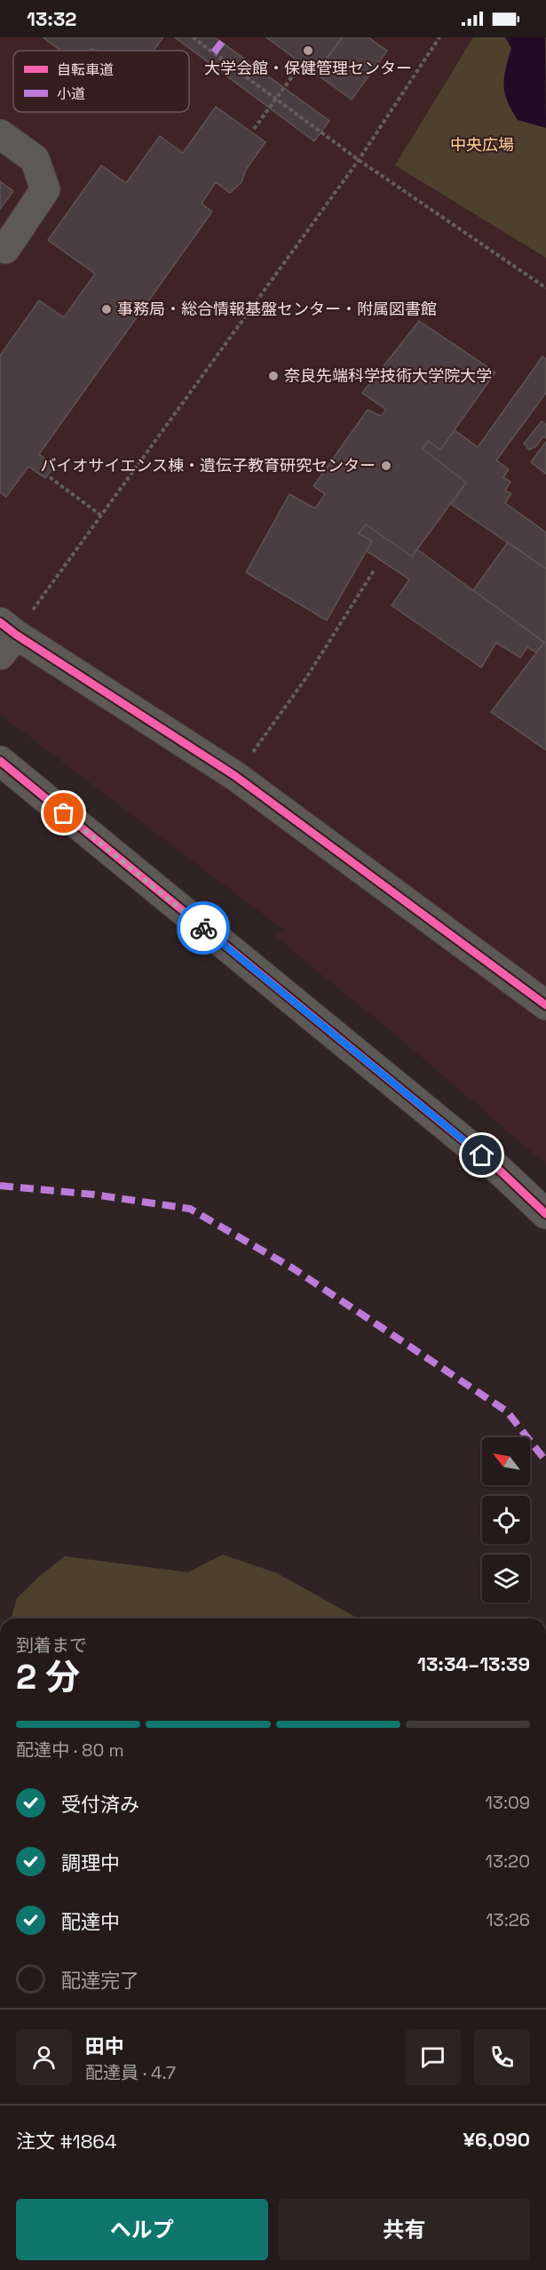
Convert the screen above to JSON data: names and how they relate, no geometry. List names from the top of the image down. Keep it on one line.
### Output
{"parks":["中央広場"],"places":["大学会館・保健管理センター","事務局・総合情報基盤センター・附属図書館","奈良先端科学技術大学院大学","バイオサイエンス棟・遺伝子教育研究センター"],"legend":["自転車道","小道"],"north":"top left","page":{"status":"13:32","heading":["2 分","到着まで","13:34–13:39"],"panel":["田中","配達員 · 4.7","注文 #1864","¥6,090"],"bar":"配達中 · 80 m","list":[["受付済み","13:09"],["調理中","13:20"],["配達中","13:26"],"配達完了"],"buttons":["ヘルプ","共有"]}}
